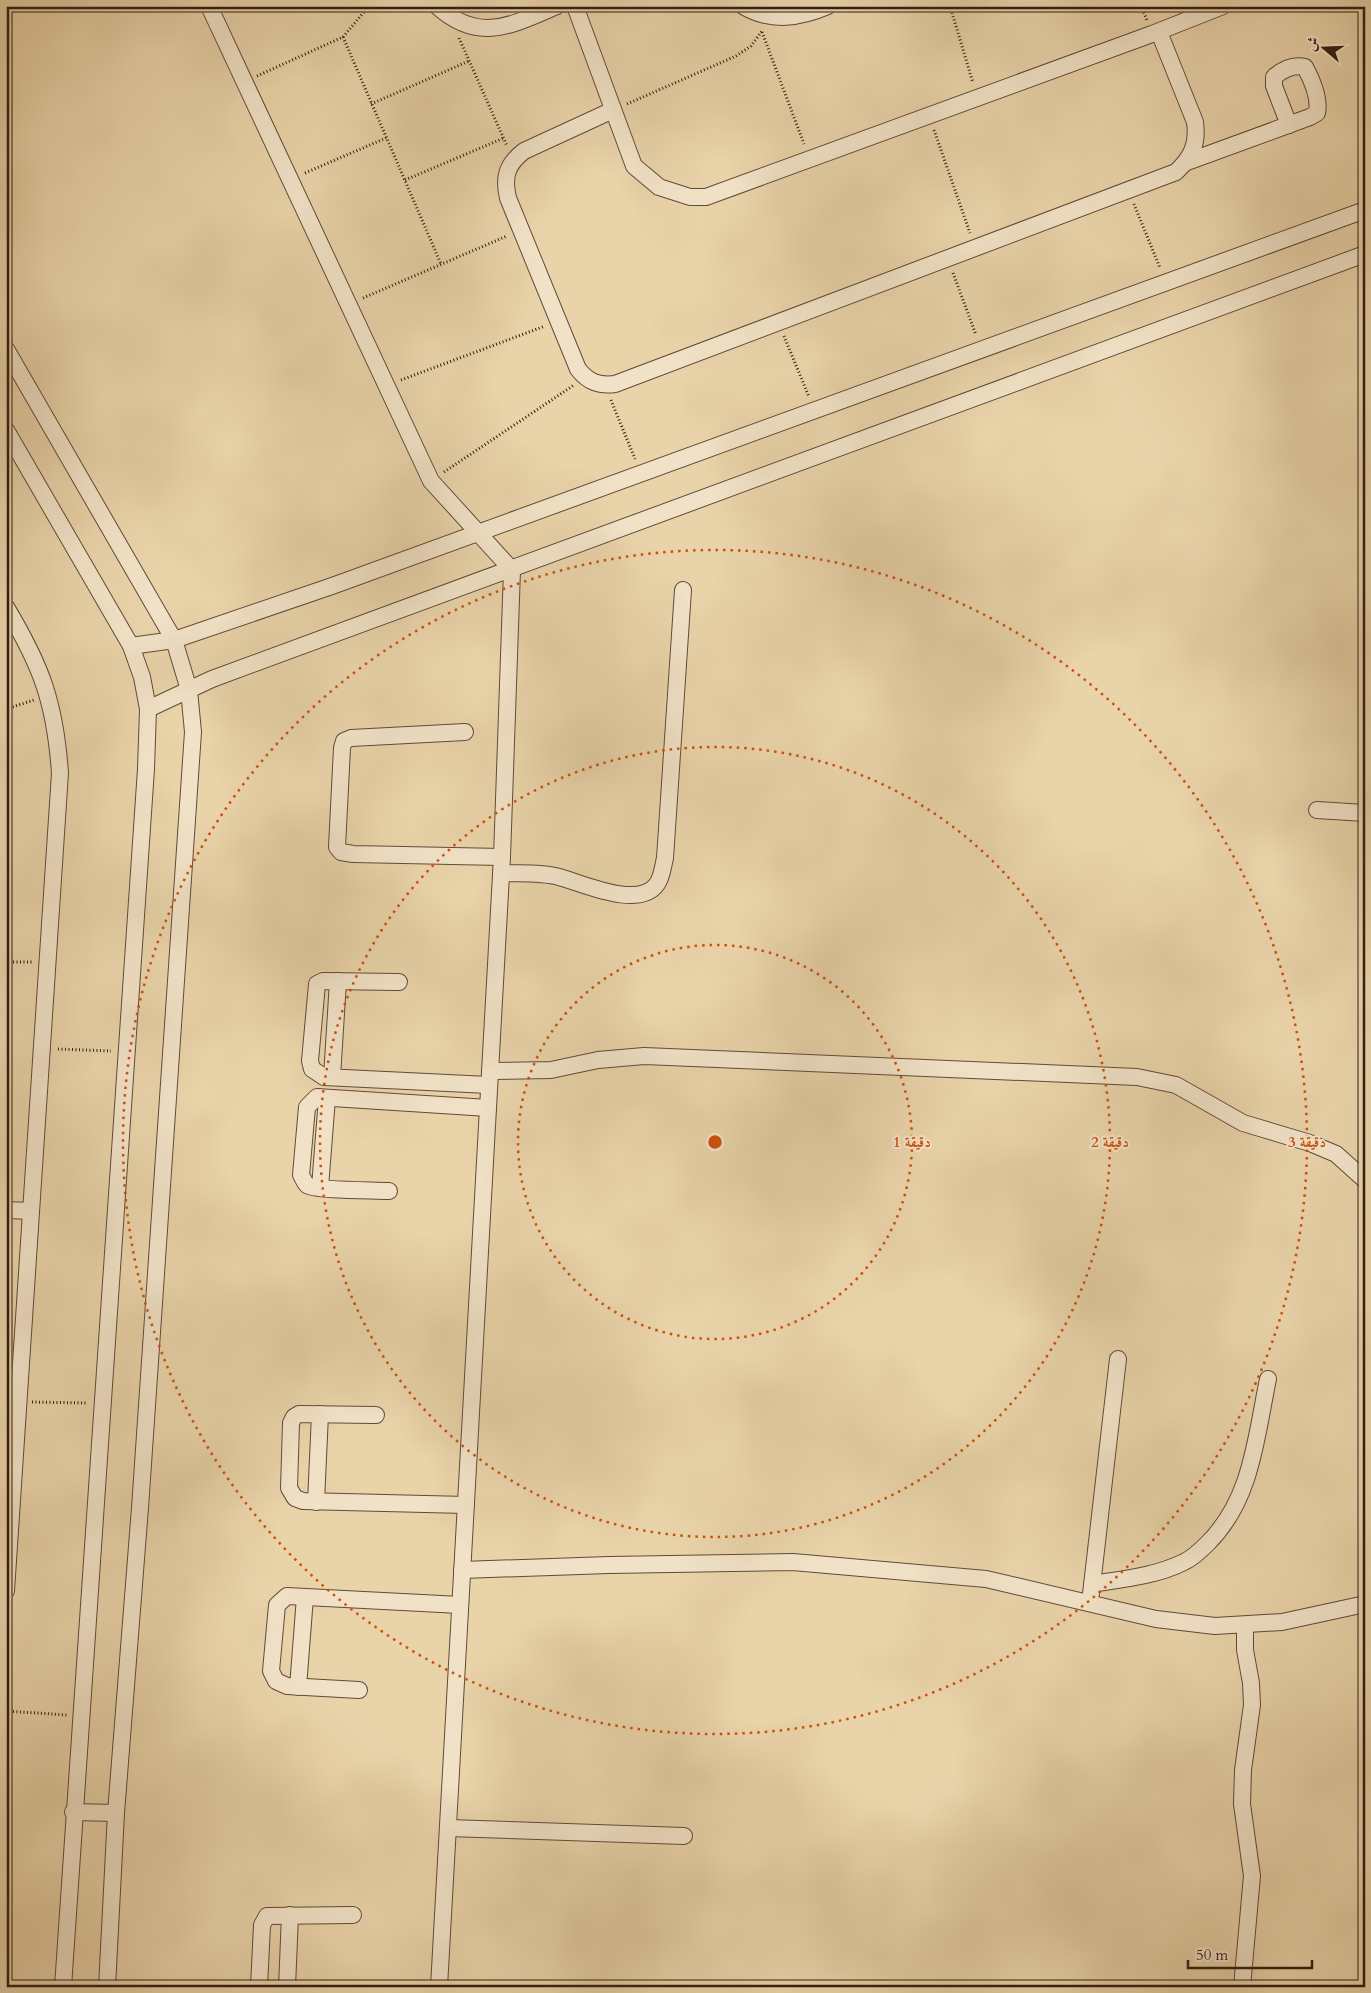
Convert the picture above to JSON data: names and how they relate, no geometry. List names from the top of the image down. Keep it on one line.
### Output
{"scale_bar":"50 m","north":"left","rings":["1 دقيقة","2 دقيقة","3 دقيقة"]}
